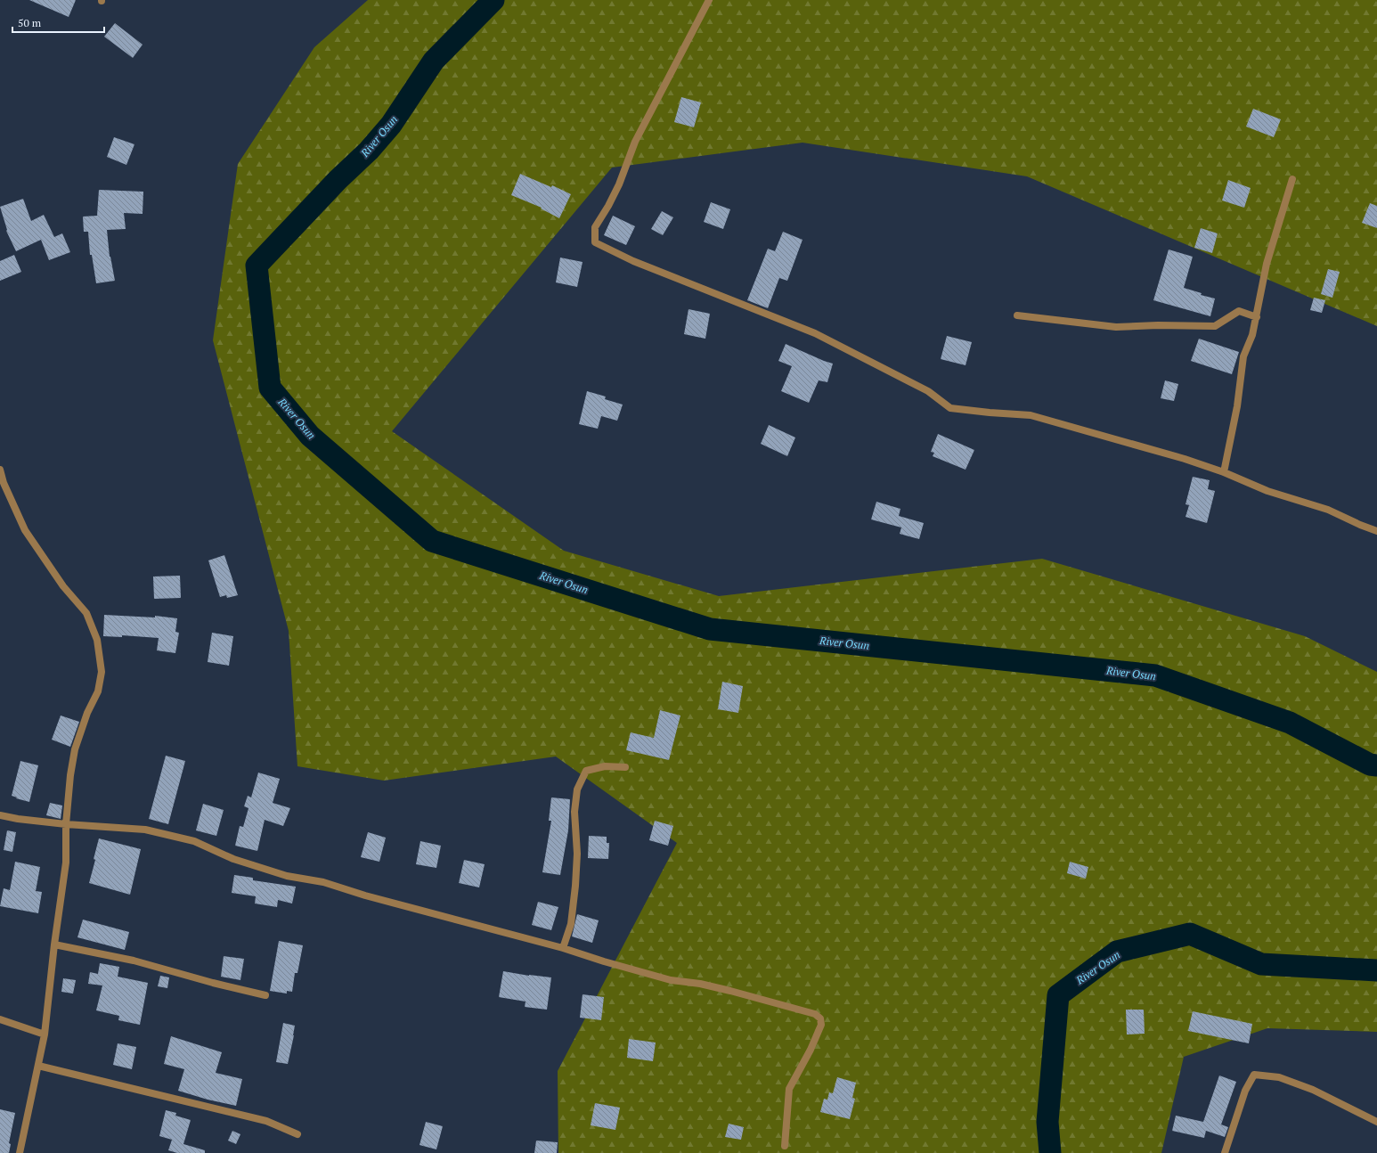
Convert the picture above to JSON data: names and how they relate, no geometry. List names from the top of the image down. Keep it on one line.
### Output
{"water":["River Osun"],"scale_bar":"50 m"}
